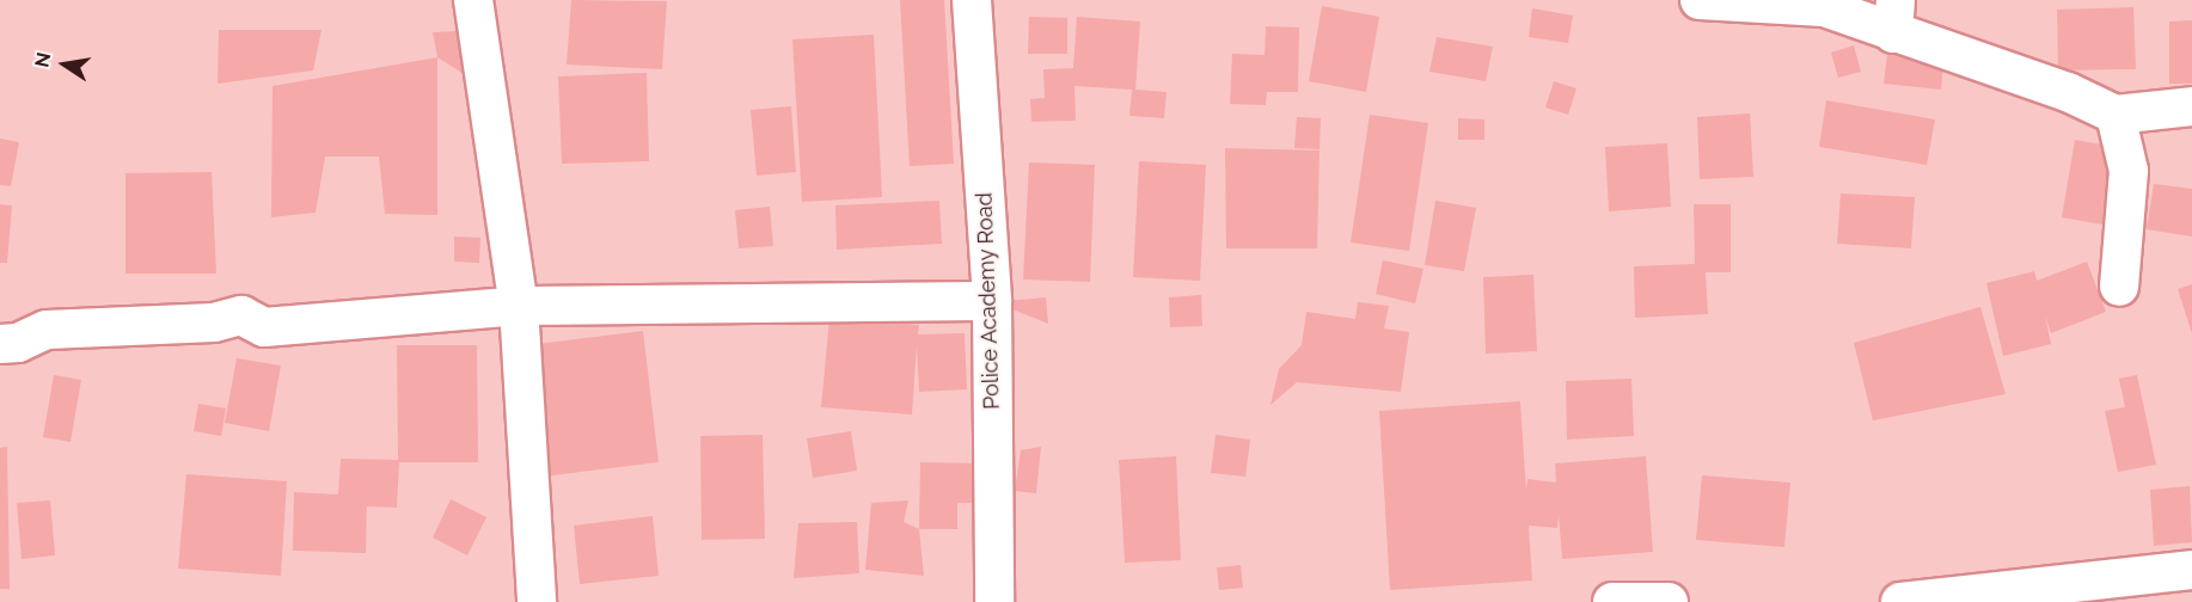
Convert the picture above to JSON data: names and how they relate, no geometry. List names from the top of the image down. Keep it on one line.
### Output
{"streets":{"street":["Police Academy Road"]},"north":"left"}
